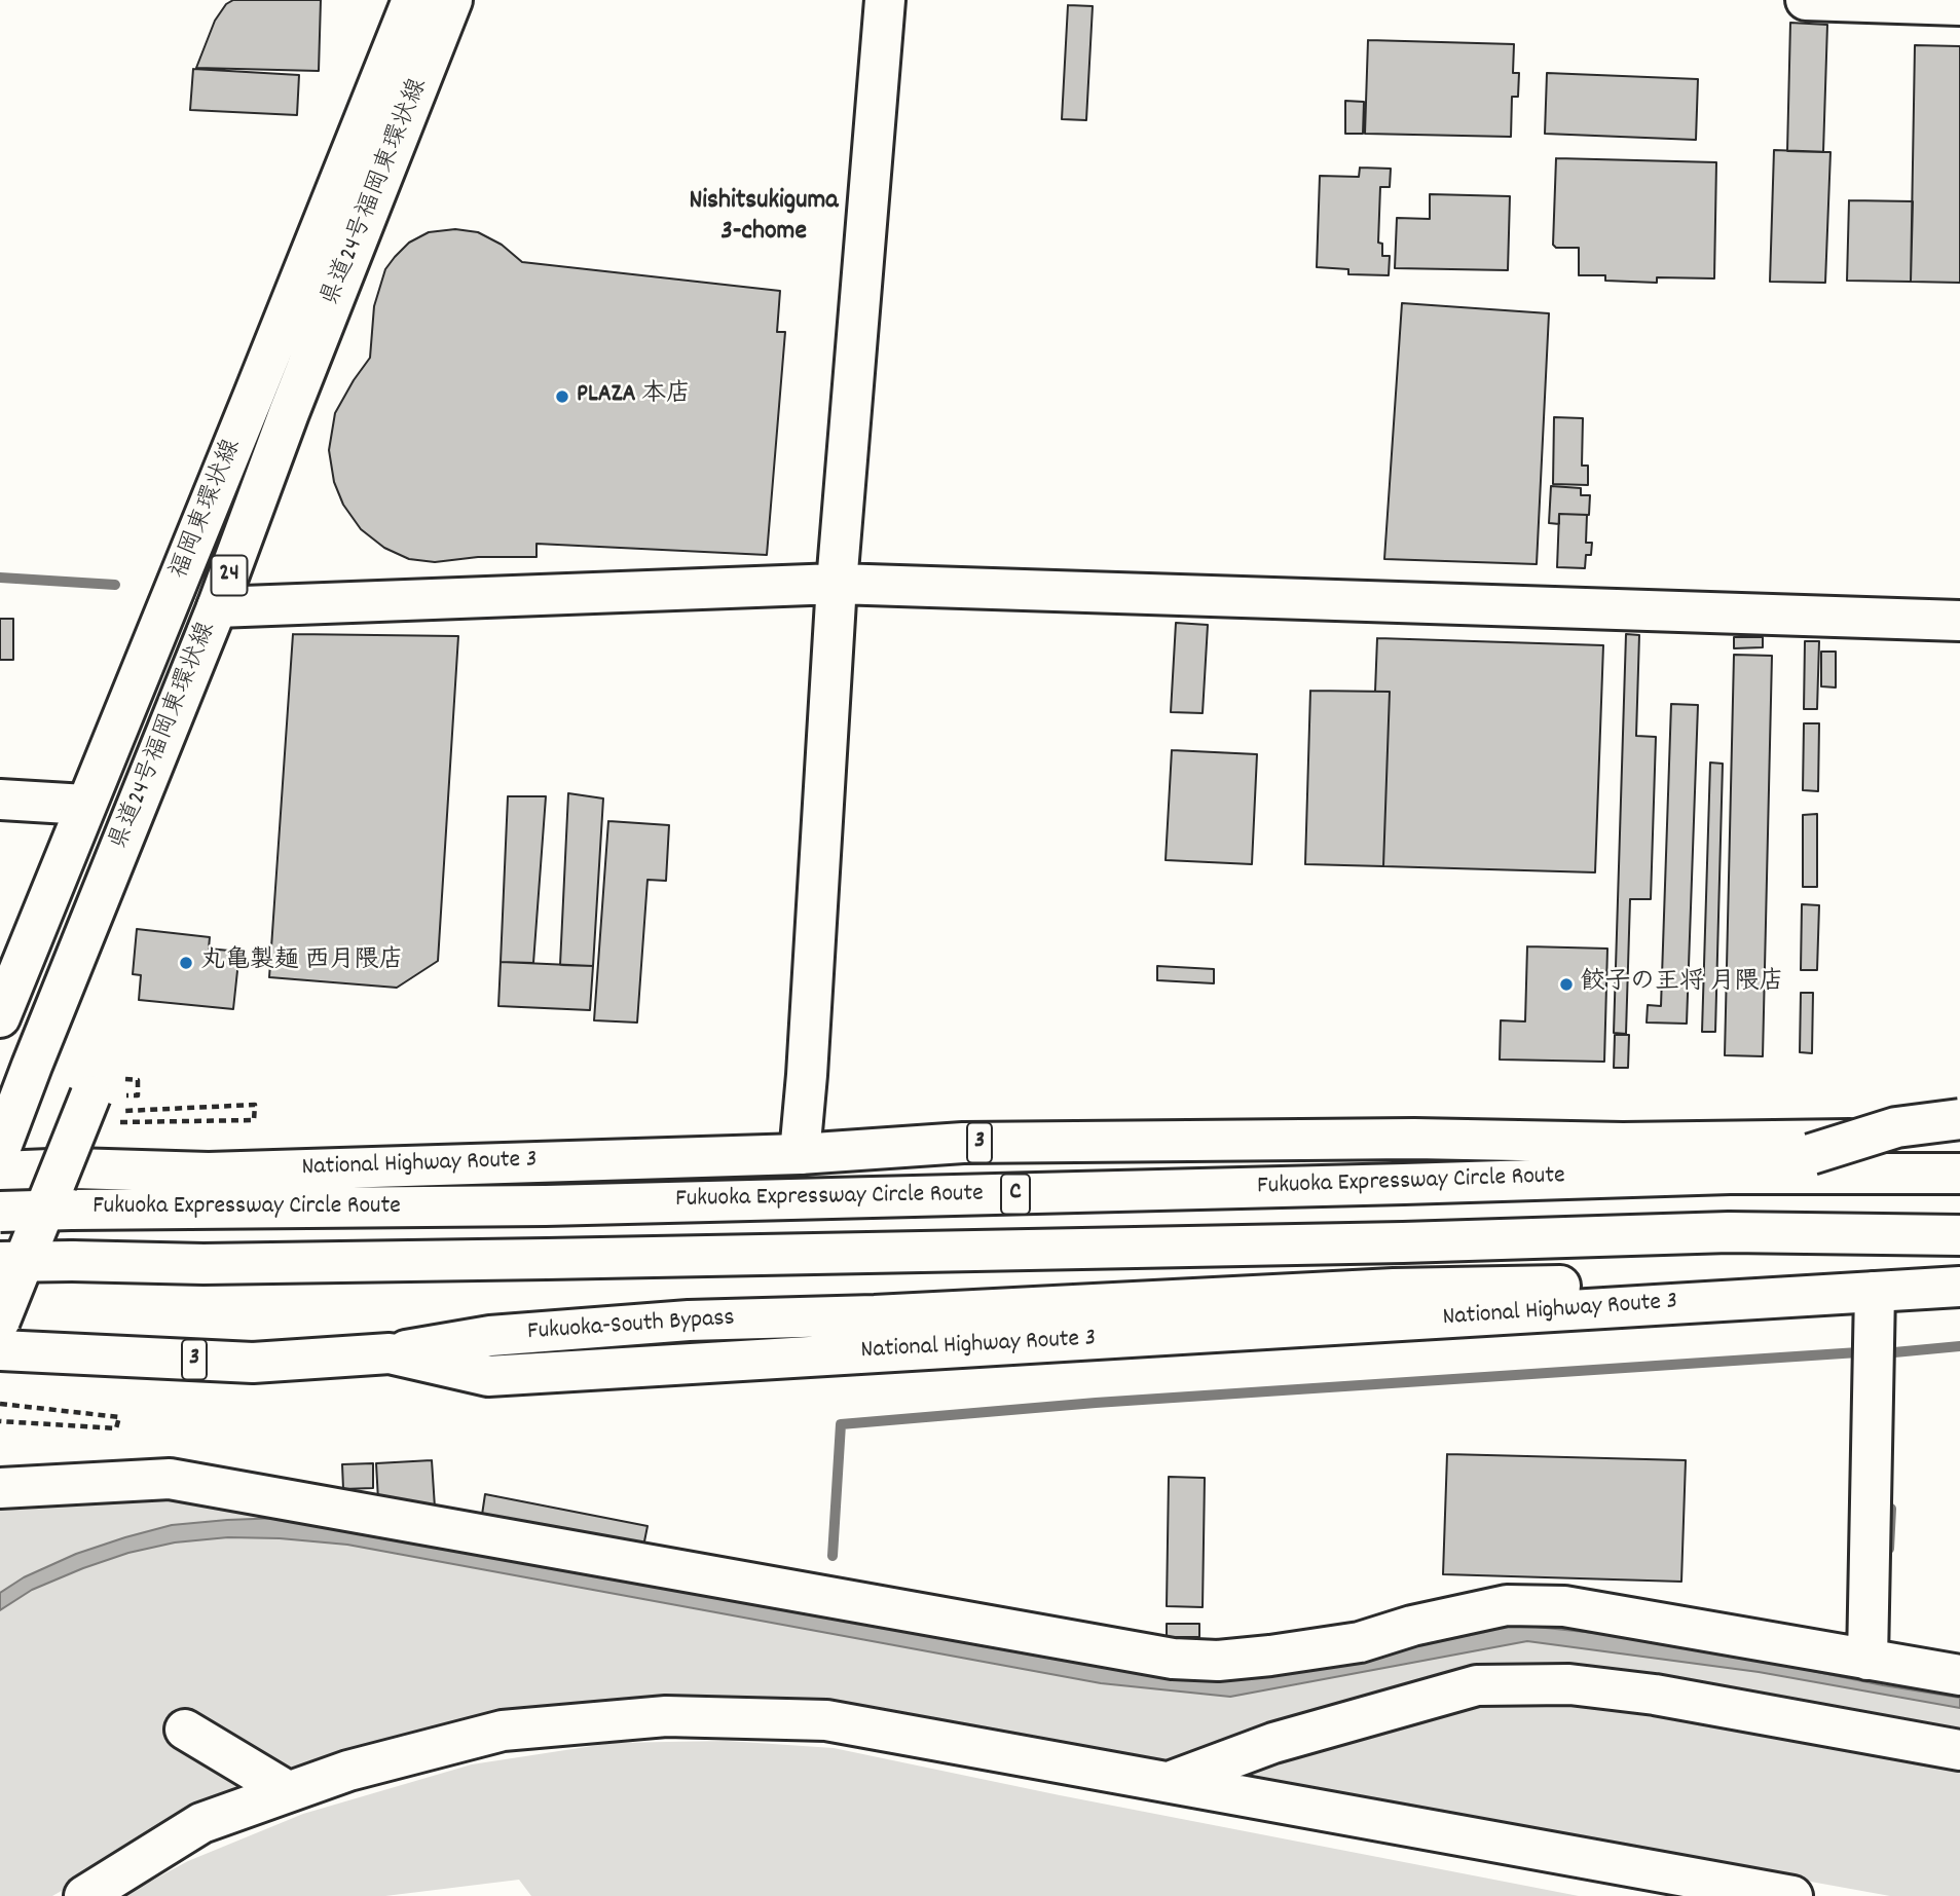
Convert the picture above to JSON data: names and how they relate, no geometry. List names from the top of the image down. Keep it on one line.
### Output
{"streets":{"main road":["県道24号福岡東環状線","福岡東環状線","24","3","National Highway Route 3","Fukuoka Expressway Circle Route","C","Fukuoka-South Bypass"]},"crossings":[["3","National Highway Route 3"],["National Highway Route 3","Fukuoka-South Bypass"]],"districts":["Nishitsukiguma 3-chome"],"places":["PLAZA 本店","丸亀製麺 西月隈店","餃子の王将 月隈店"]}
